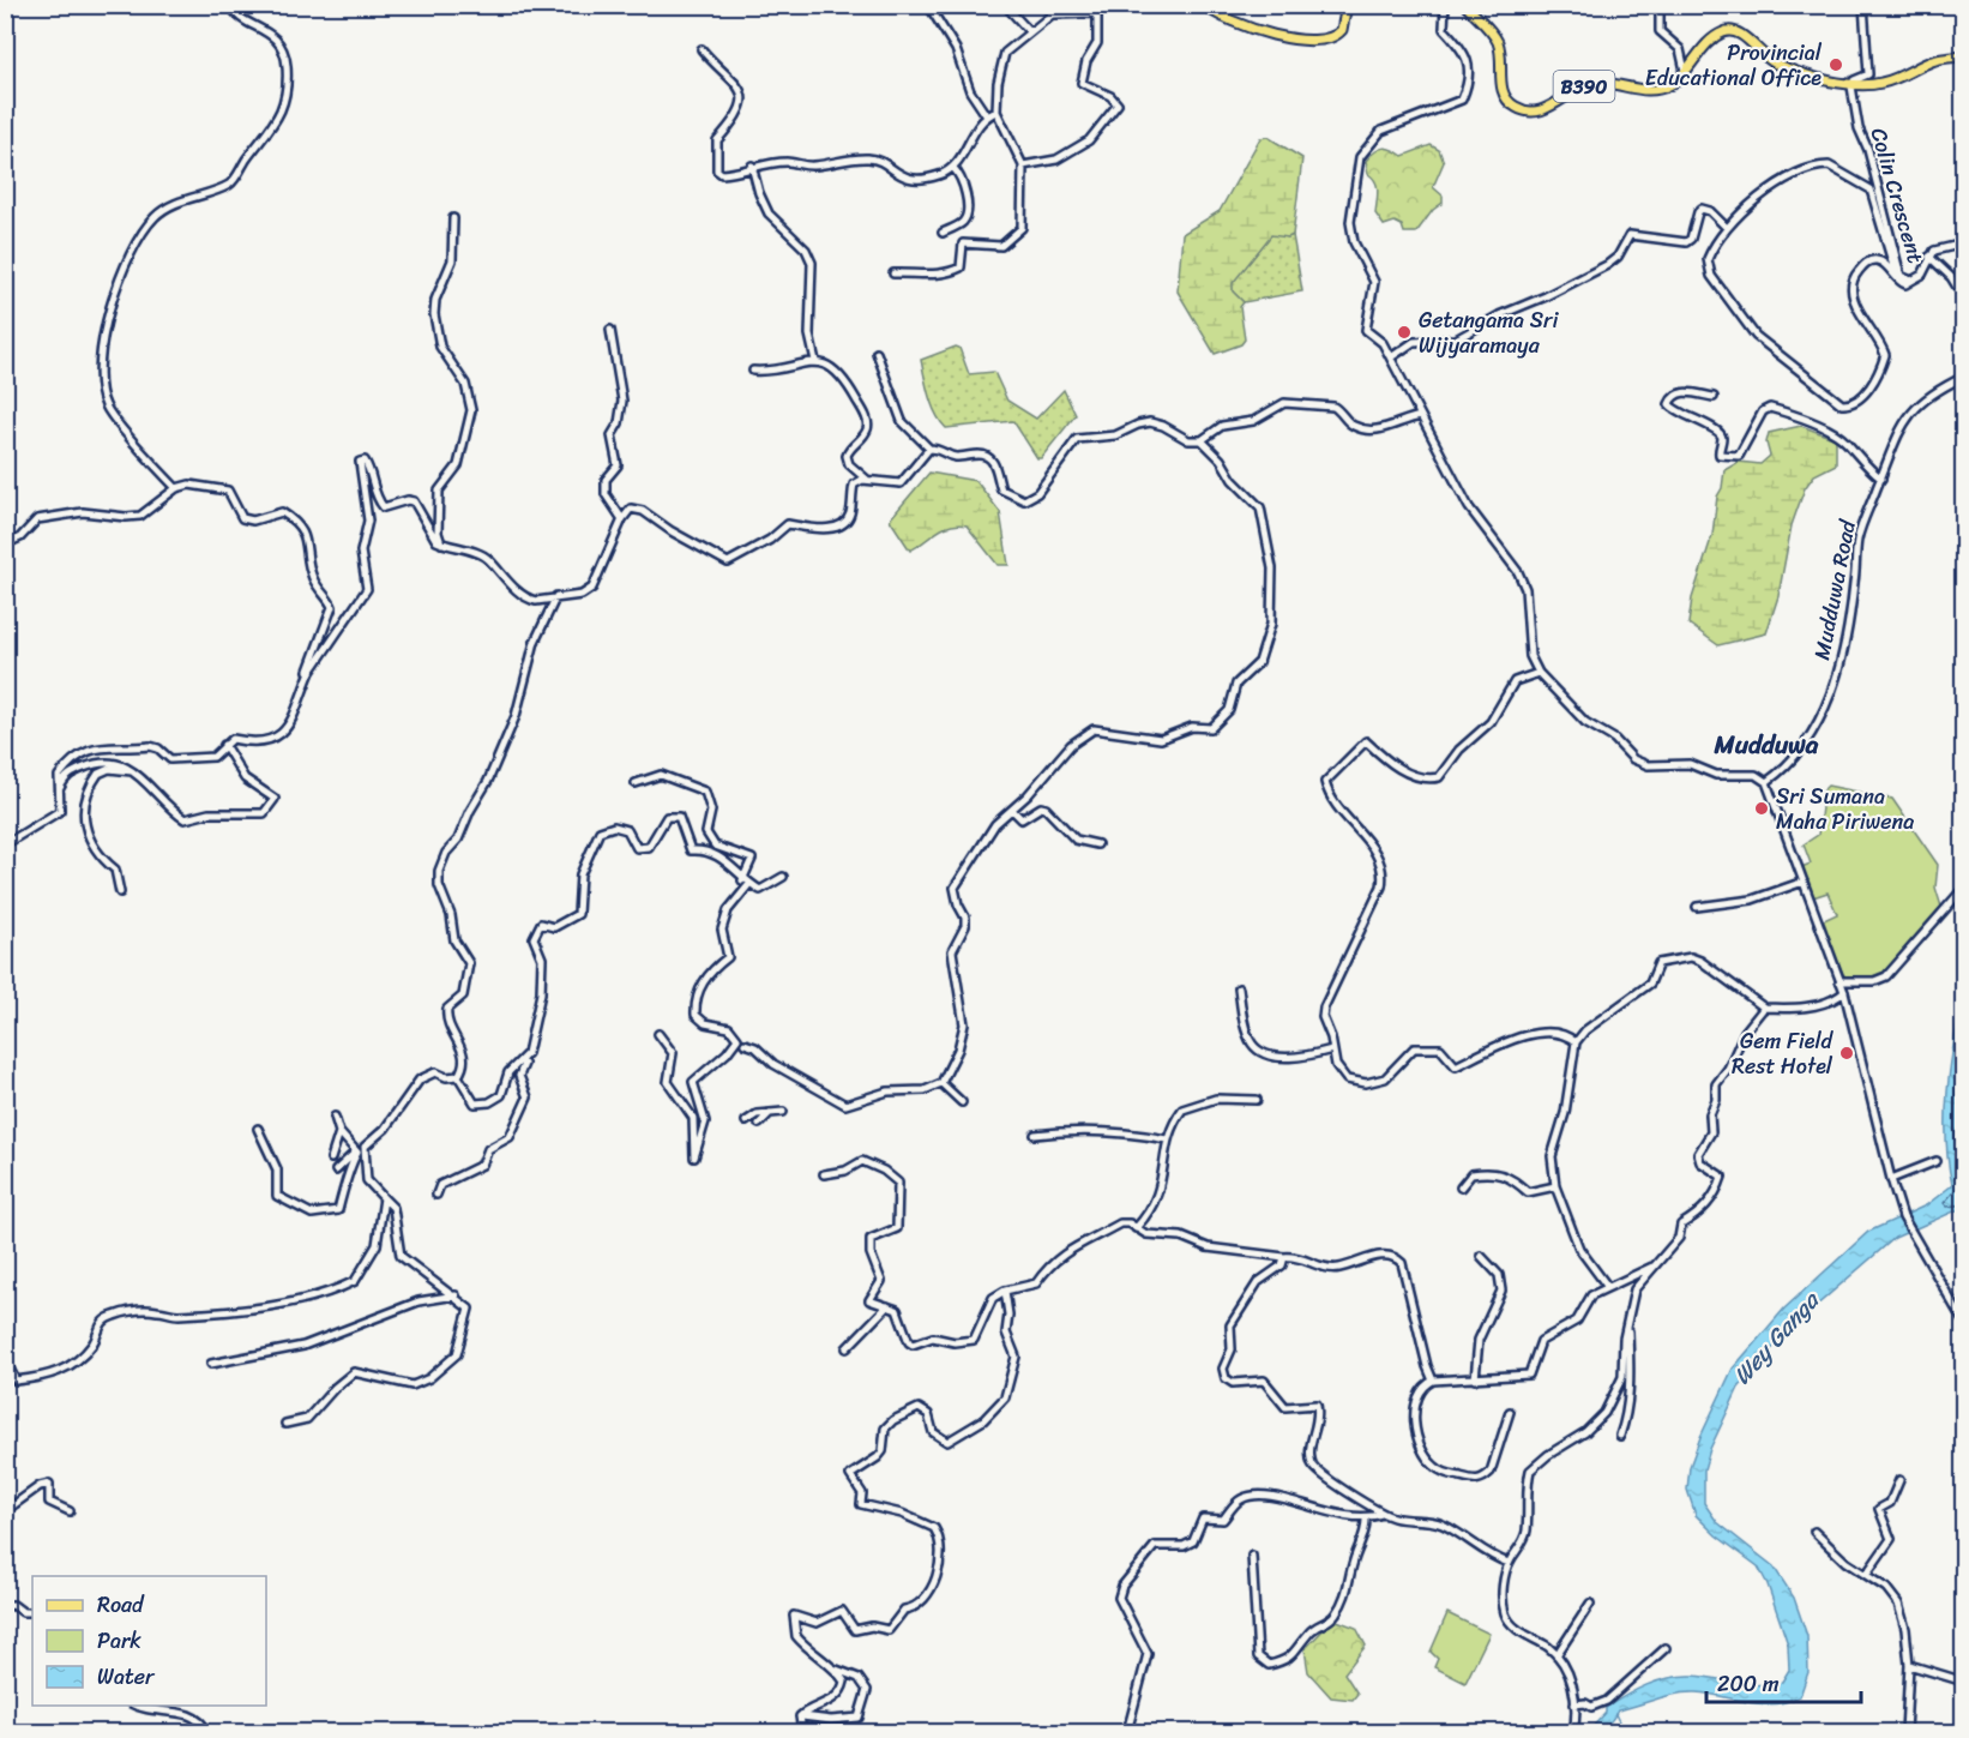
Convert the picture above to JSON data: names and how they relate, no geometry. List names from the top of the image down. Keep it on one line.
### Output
{"streets":{"main road":["B390"],"street":["Colin Crescent","Mudduwa Road"]},"crossings":[["B390","Colin Crescent"]],"districts":["Mudduwa"],"water":["Wey Ganga"],"places":["Provincial Educational Office","Getangama Sri Wijyaramaya","Sri Sumana Maha Piriwena","Gem Field Rest Hotel"],"legend":["Road","Park","Water"],"scale_bar":"200 m"}
